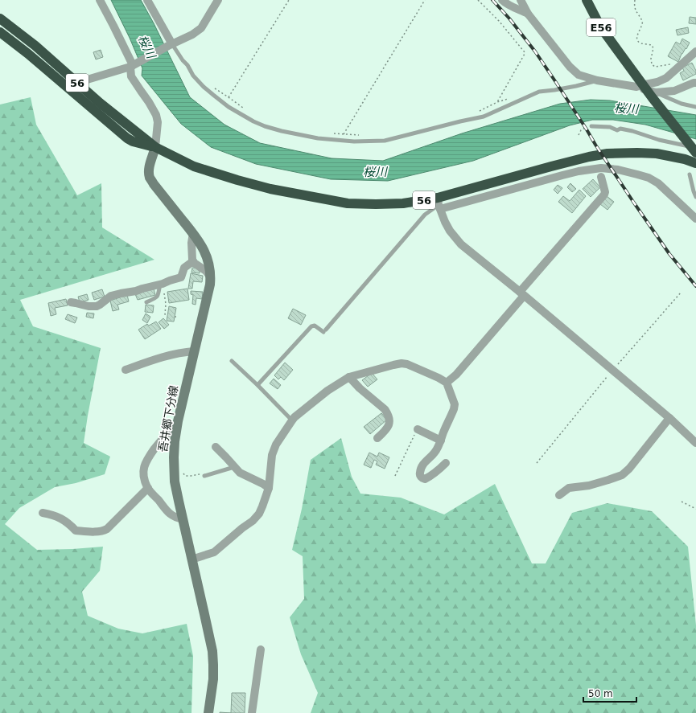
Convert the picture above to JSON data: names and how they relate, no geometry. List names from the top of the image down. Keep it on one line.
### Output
{"streets":{"highway":["E56","56"],"main road":["吾井郷下分線"]},"crossings":[["56","吾井郷下分線"]],"water":["桜川"],"scale_bar":"50 m"}
